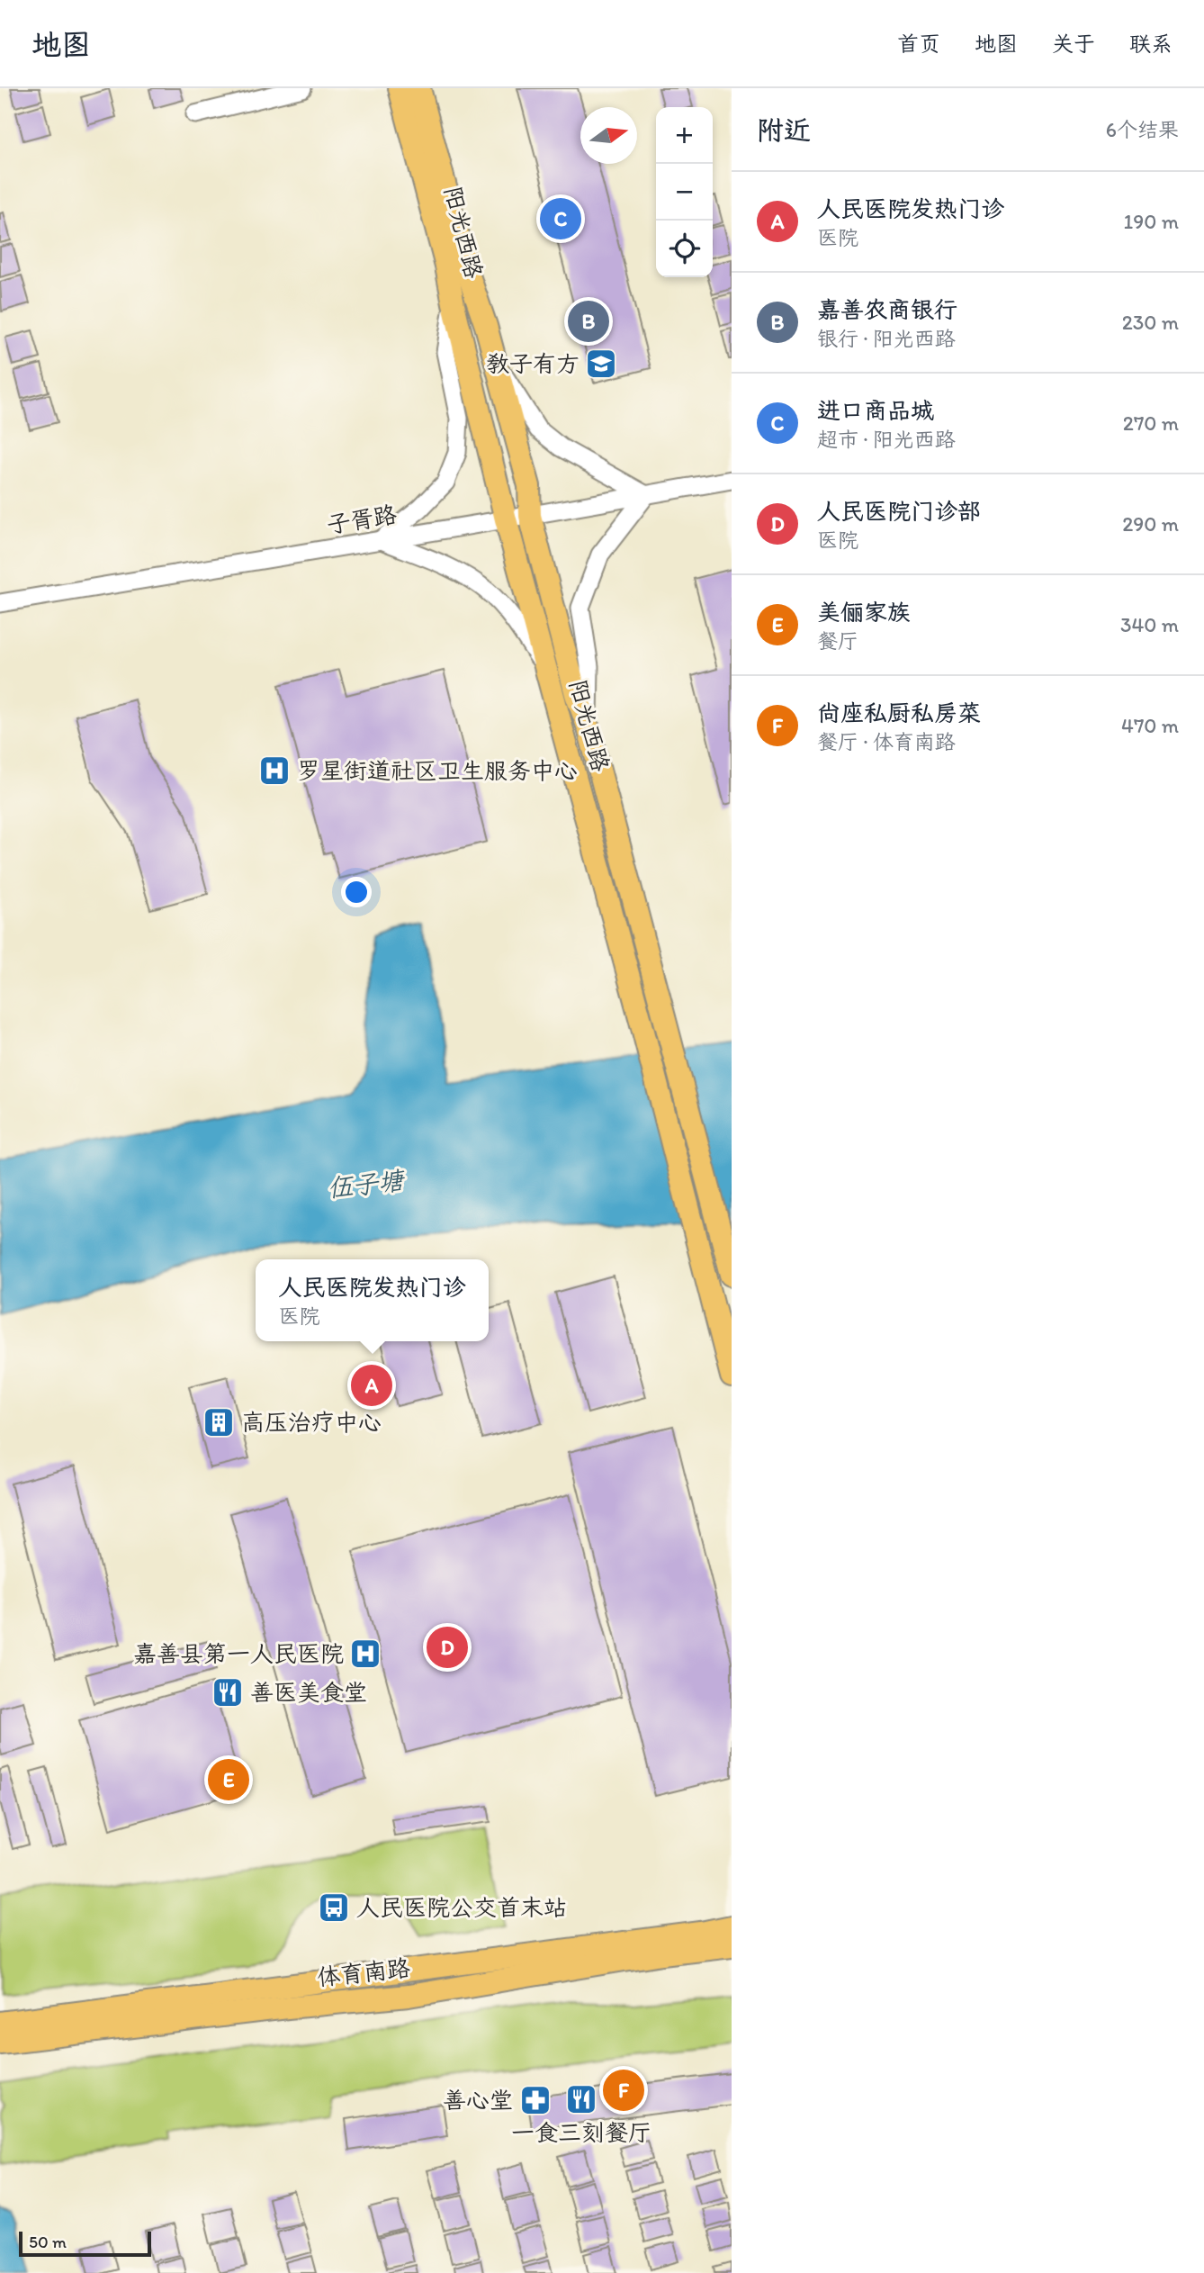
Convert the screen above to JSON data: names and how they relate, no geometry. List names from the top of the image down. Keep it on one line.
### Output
{"streets":{"main road":["阳光西路","体育南路"],"street":["子胥路"]},"crossings":[["阳光西路","子胥路"]],"water":["伍子塘"],"places":{"school or university":["教子有方"],"hospital":["罗星街道社区卫生服务中心","嘉善县第一人民医院"],"building":["高压治疗中心"],"restaurant":["善医美食堂","一食三刻餐厅"],"bus stop":["人民医院公交首末站"],"pharmacy":["善心堂"]},"scale_bar":"50 m","north":"right","page":{"header":"地图","nav":["首页","地图","关于","联系"],"heading":["附近","6个结果"],"map_buttons":["+","−"],"list":[{"mark":"A","name":"人民医院发热门诊","note":"医院","value":"190 m"},{"mark":"B","name":"嘉善农商银行","note":"银行 · 阳光西路","value":"230 m"},{"mark":"C","name":"进口商品城","note":"超市 · 阳光西路","value":"270 m"},{"mark":"D","name":"人民医院门诊部","note":"医院","value":"290 m"},{"mark":"E","name":"美俪家族","note":"餐厅","value":"340 m"},{"mark":"F","name":"尚座私厨私房菜","note":"餐厅 · 体育南路","value":"470 m"}],"pins":["C","B","A","D","E","F"],"popup":["人民医院发热门诊","医院"],"scale":"50 m"}}
